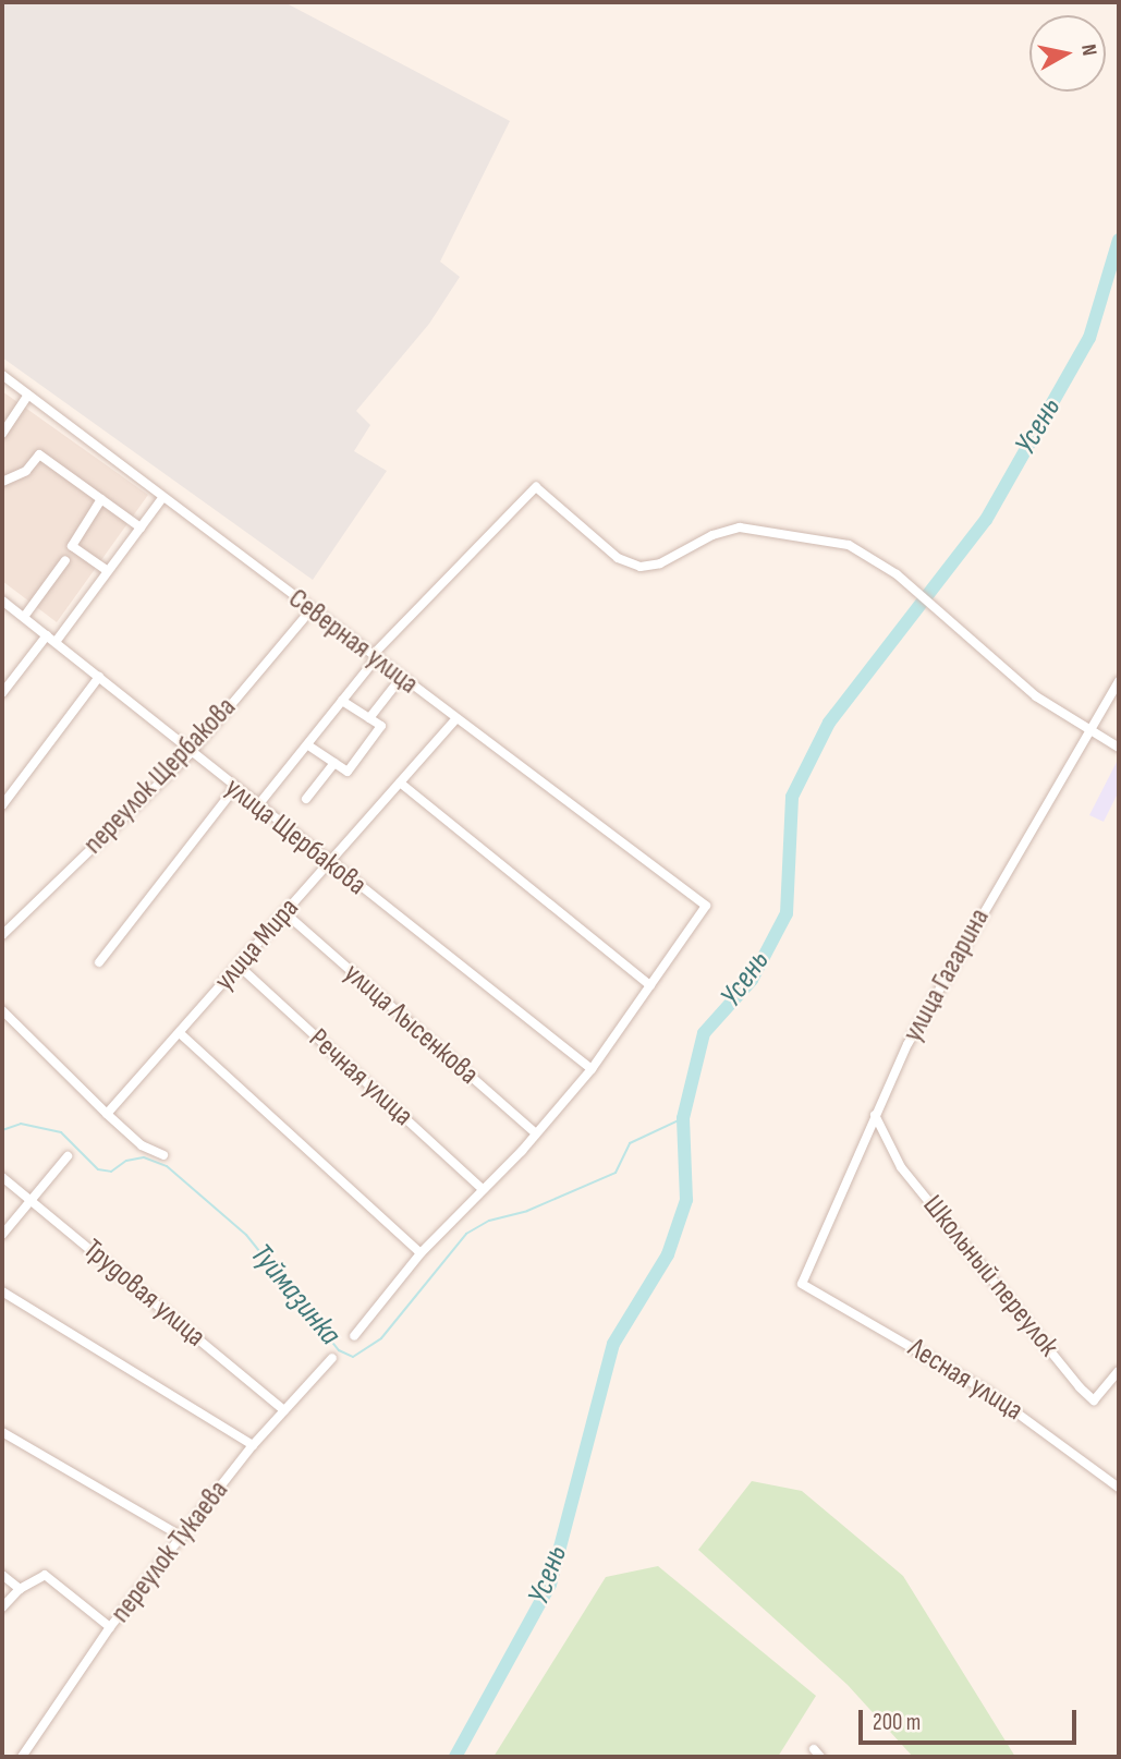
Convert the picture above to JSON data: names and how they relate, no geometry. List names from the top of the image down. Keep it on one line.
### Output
{"streets":{"street":["Северная улица","переулок Щербакова","улица Щербакова","улица Мира","улица Гагарина","улица Лысенкова","Речная улица","Школьный переулок","Трудовая улица","Лесная улица","переулок Тукаева"]},"crossings":[["Северная улица","переулок Щербакова"],["Северная улица","улица Мира"],["переулок Щербакова","улица Щербакова"],["улица Щербакова","улица Мира"],["улица Мира","улица Лысенкова"],["улица Мира","Речная улица"],["улица Гагарина","Школьный переулок"],["улица Гагарина","Лесная улица"],["Трудовая улица","переулок Тукаева"]],"water":["Усень","Туймазинка"],"scale_bar":"200 m","north":"right"}
